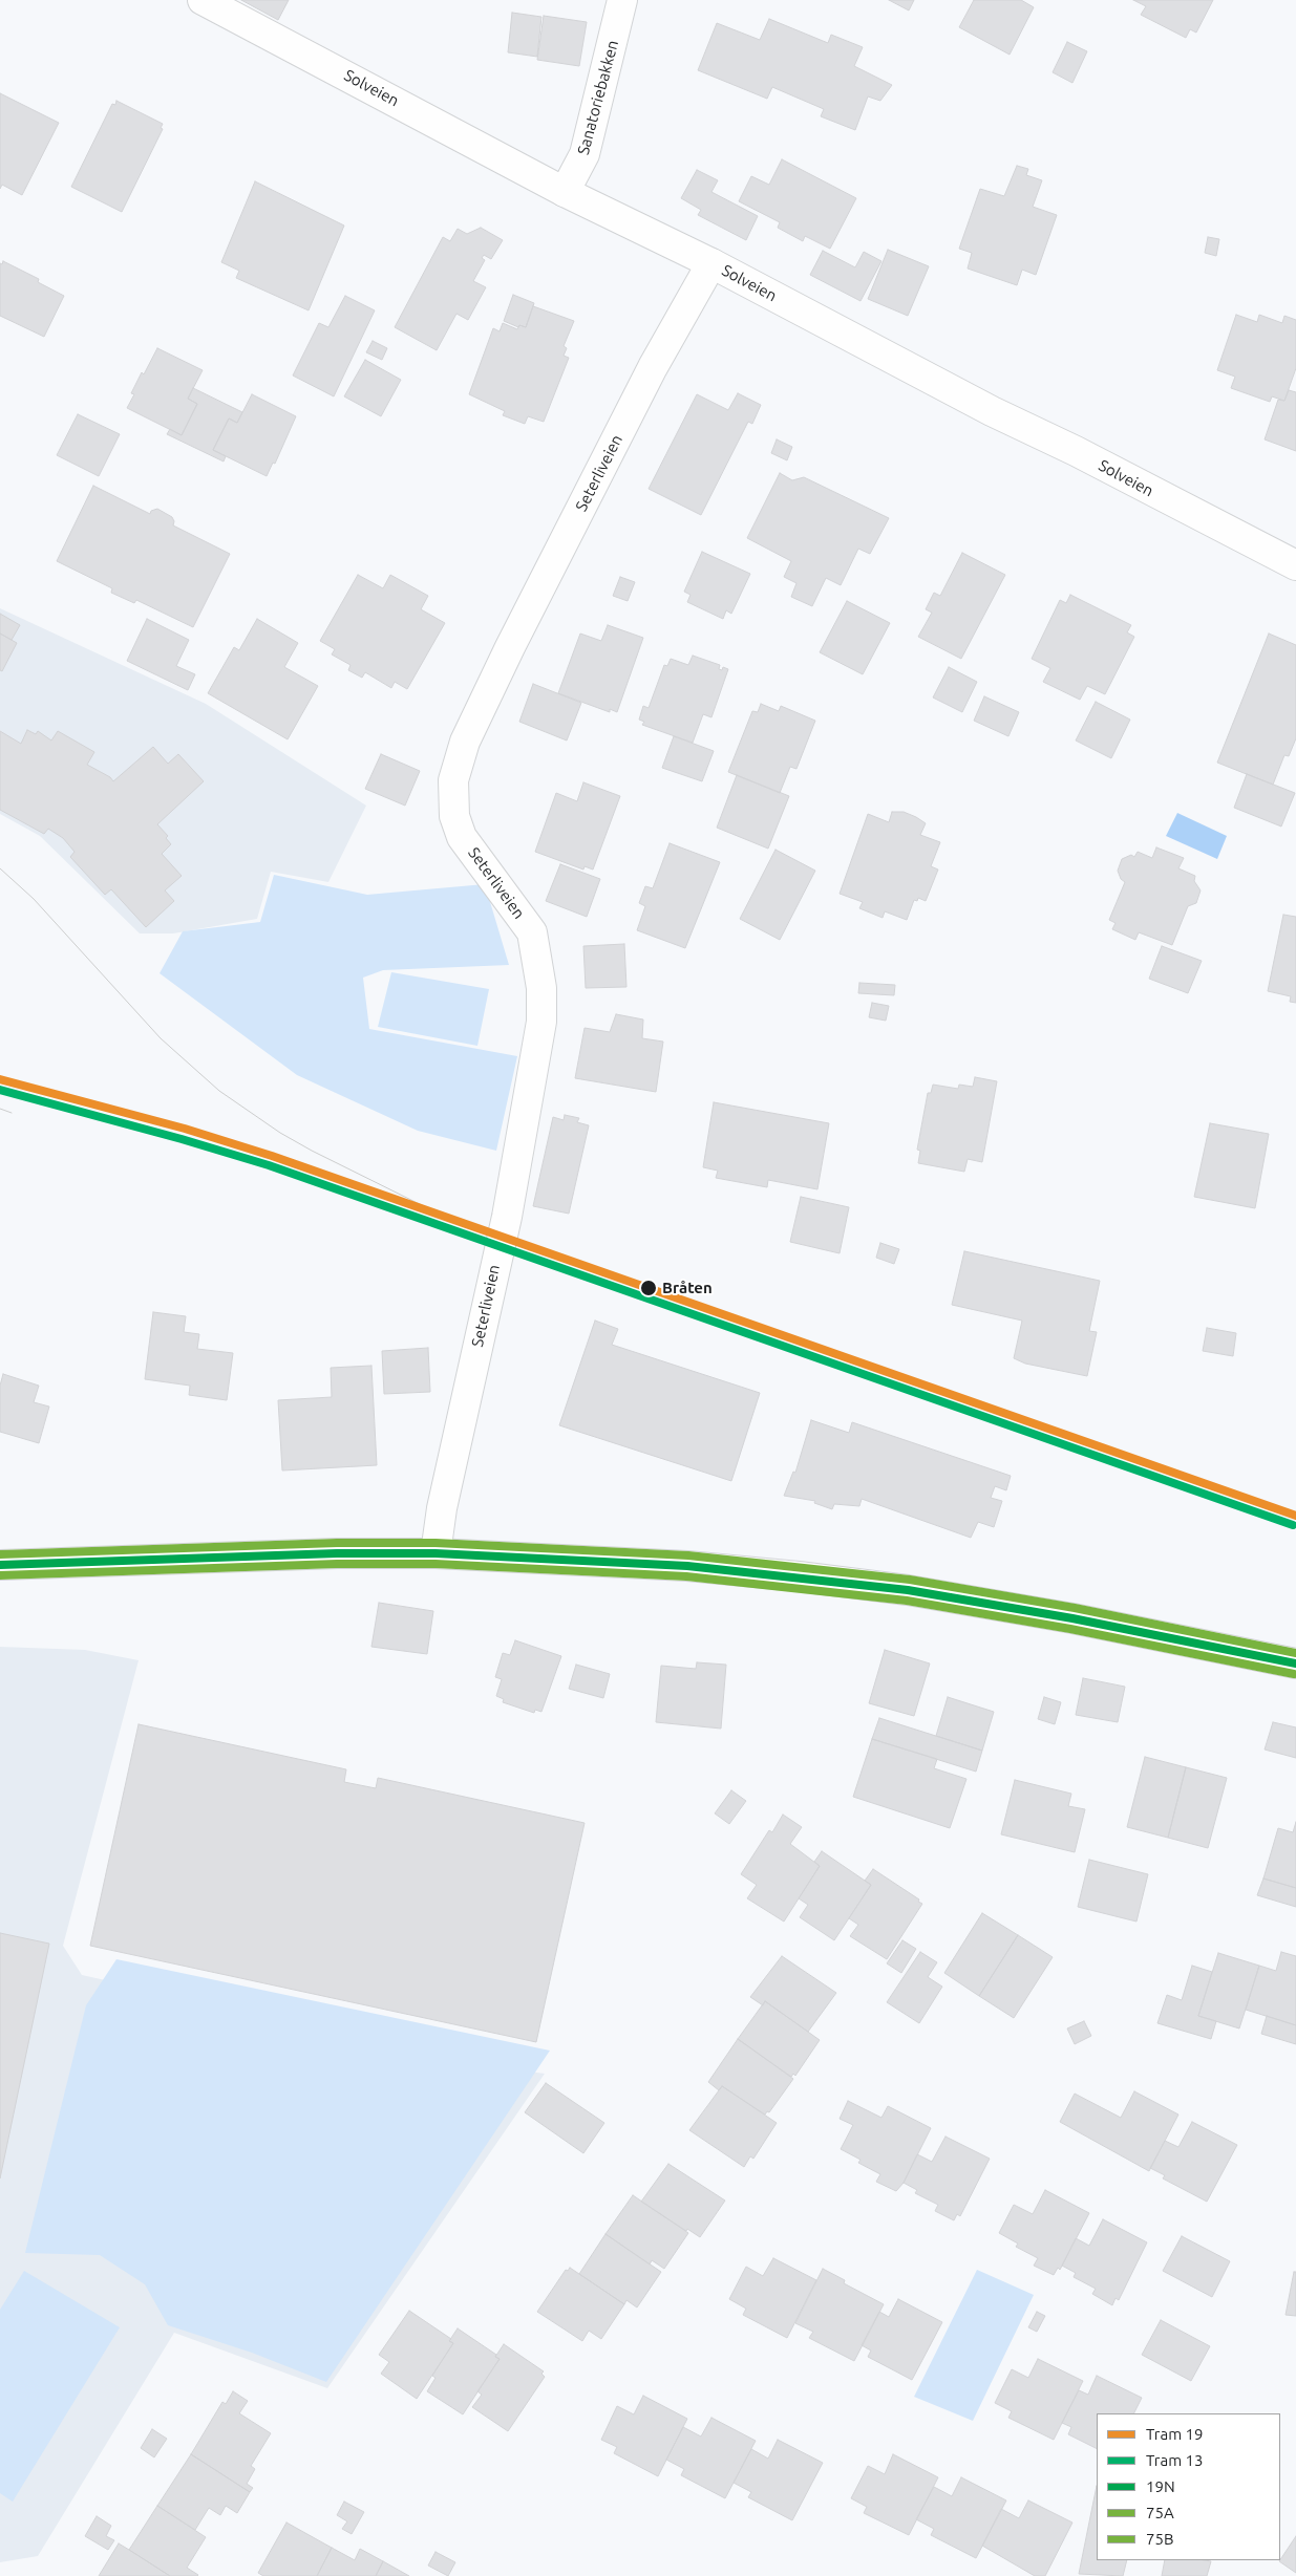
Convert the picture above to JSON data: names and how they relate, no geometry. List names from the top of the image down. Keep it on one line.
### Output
{"streets":{"street":["Solveien","Sanatoriebakken","Seterliveien"]},"crossings":[["Solveien","Sanatoriebakken"],["Solveien","Seterliveien"]],"places":["Bråten"],"lines":["tram line 19","tram line 13","transit line 75B","transit line 19N","transit line 75A"],"legend":["Tram 19","Tram 13","19N","75A","75B"]}
